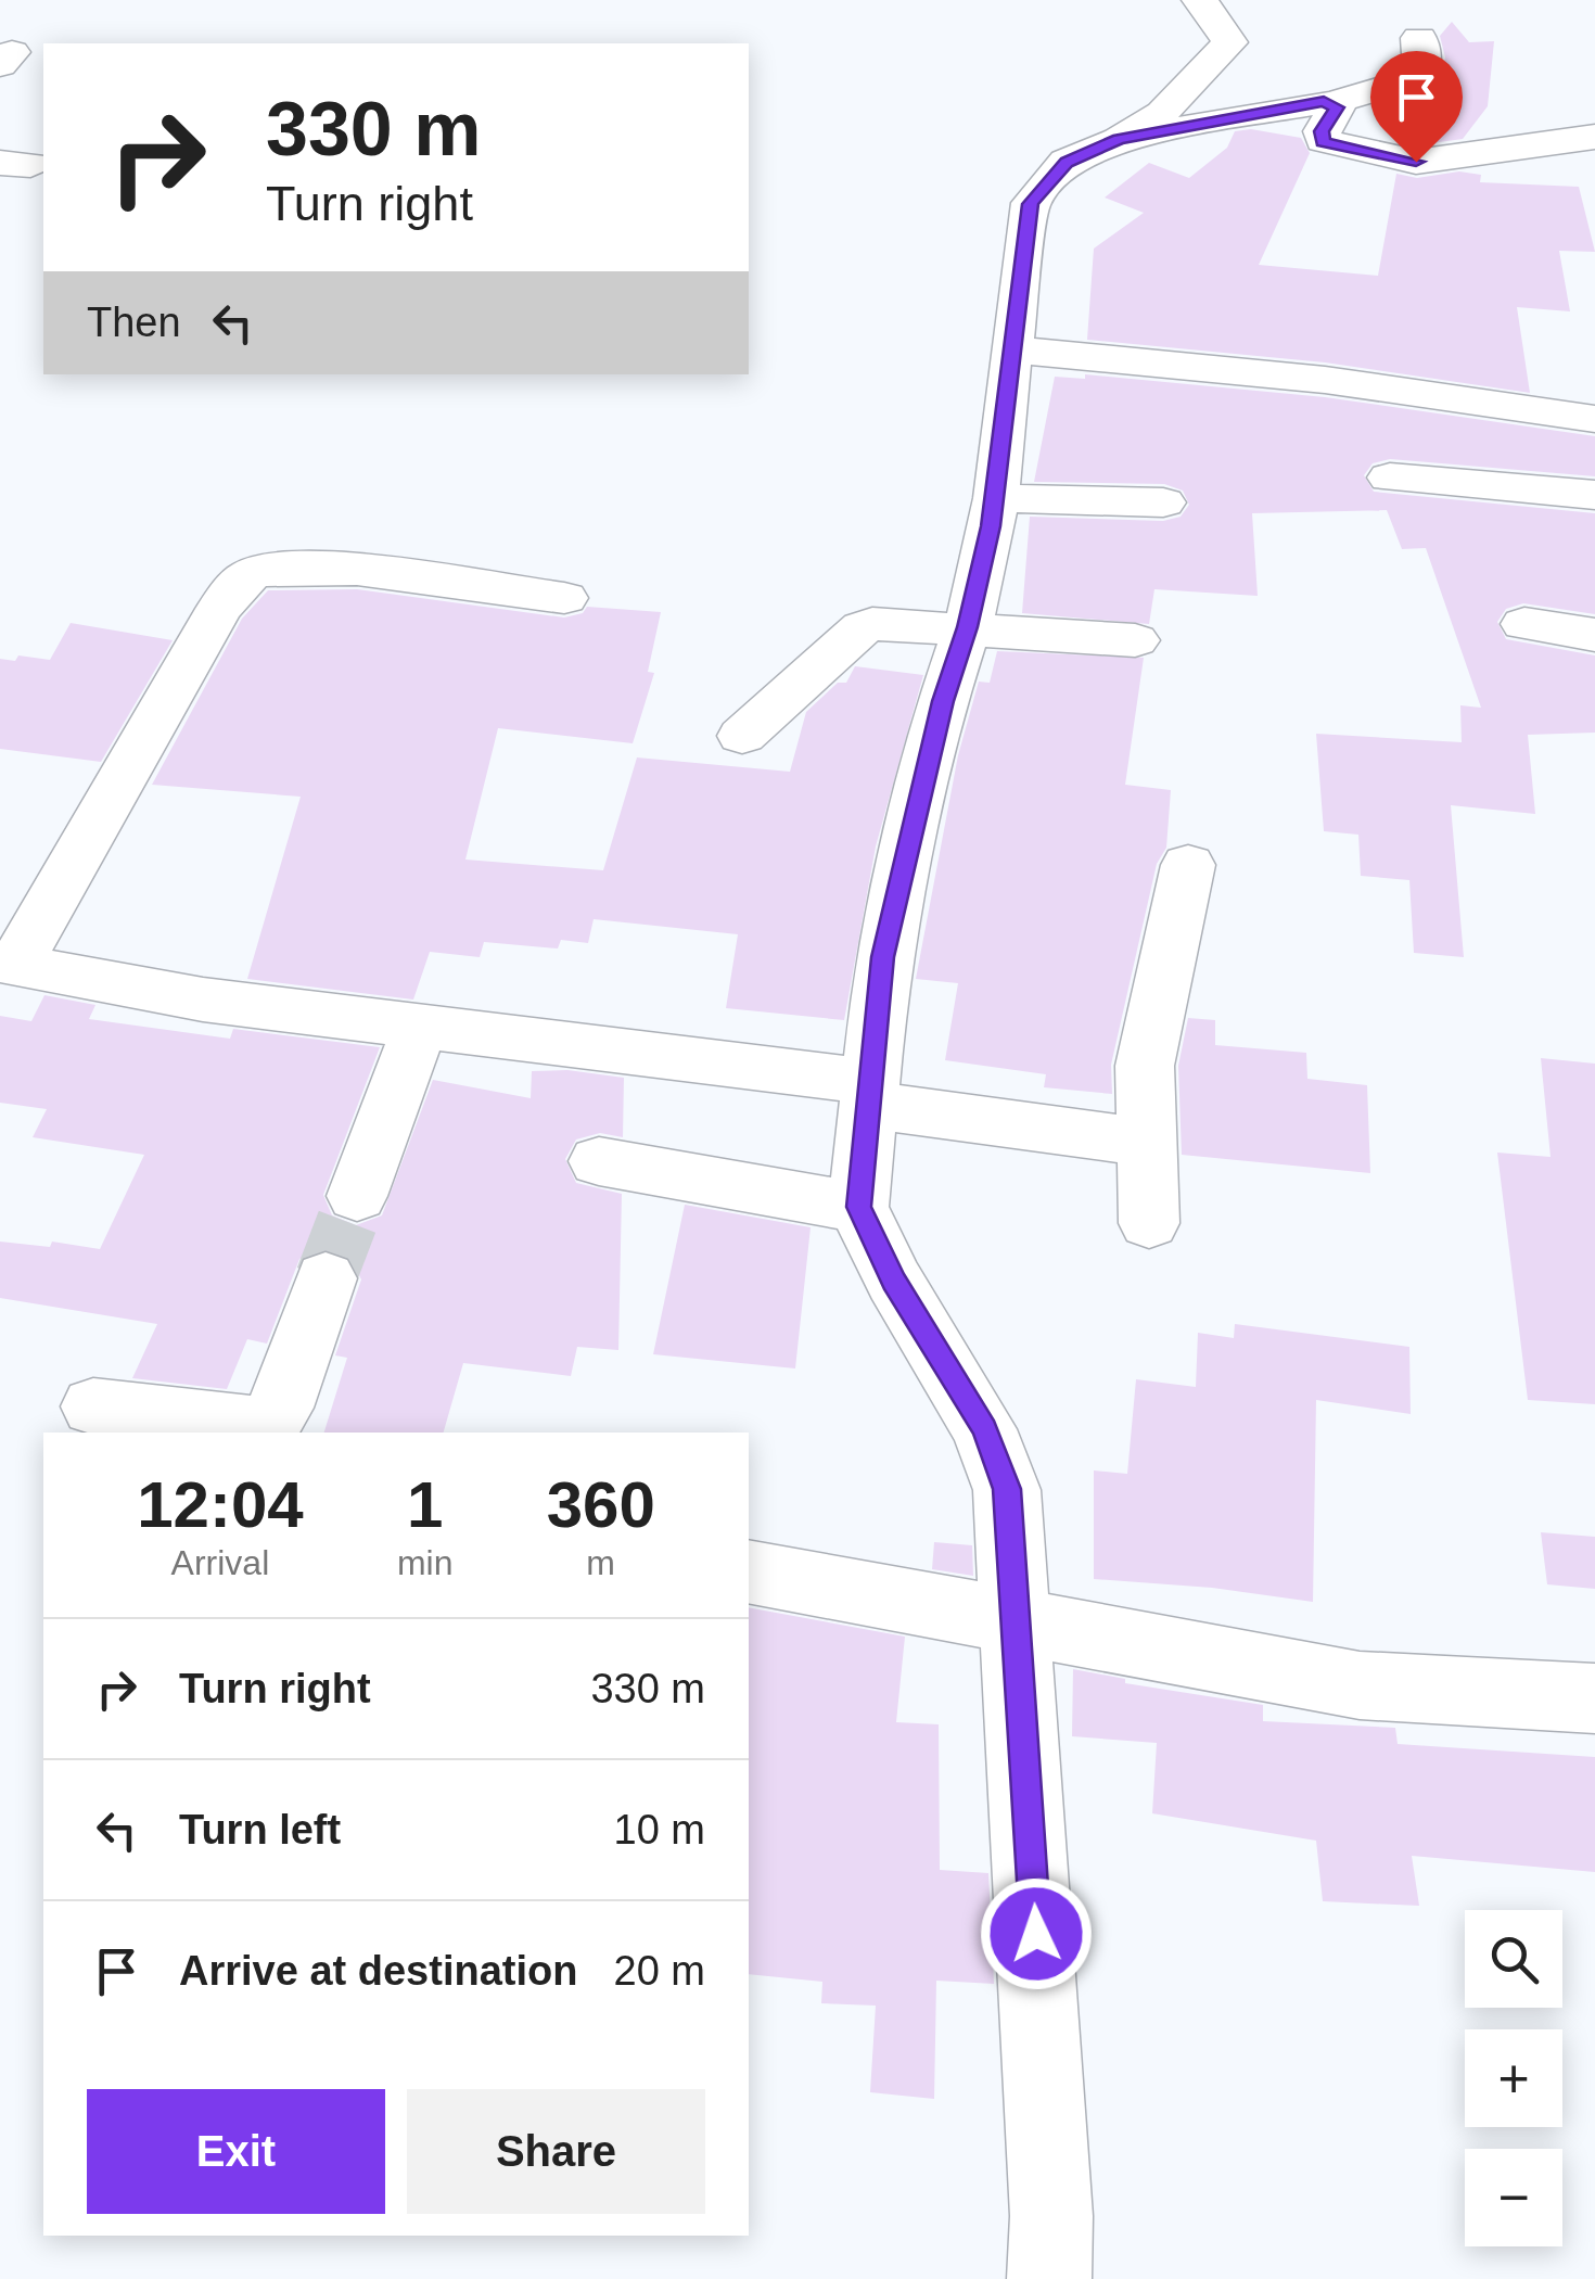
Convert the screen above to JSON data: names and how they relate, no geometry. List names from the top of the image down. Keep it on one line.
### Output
{"page":{"turn":["330 m","Turn right"],"then":"Then","eta":["12:04","Arrival","1","min","360","m"],"list":[{"name":"Turn right","value":"330 m"},{"name":"Turn left","value":"10 m"},{"name":"Arrive at destination","value":"20 m"}],"map_buttons":["+","−"],"buttons":["Exit","Share"]}}
